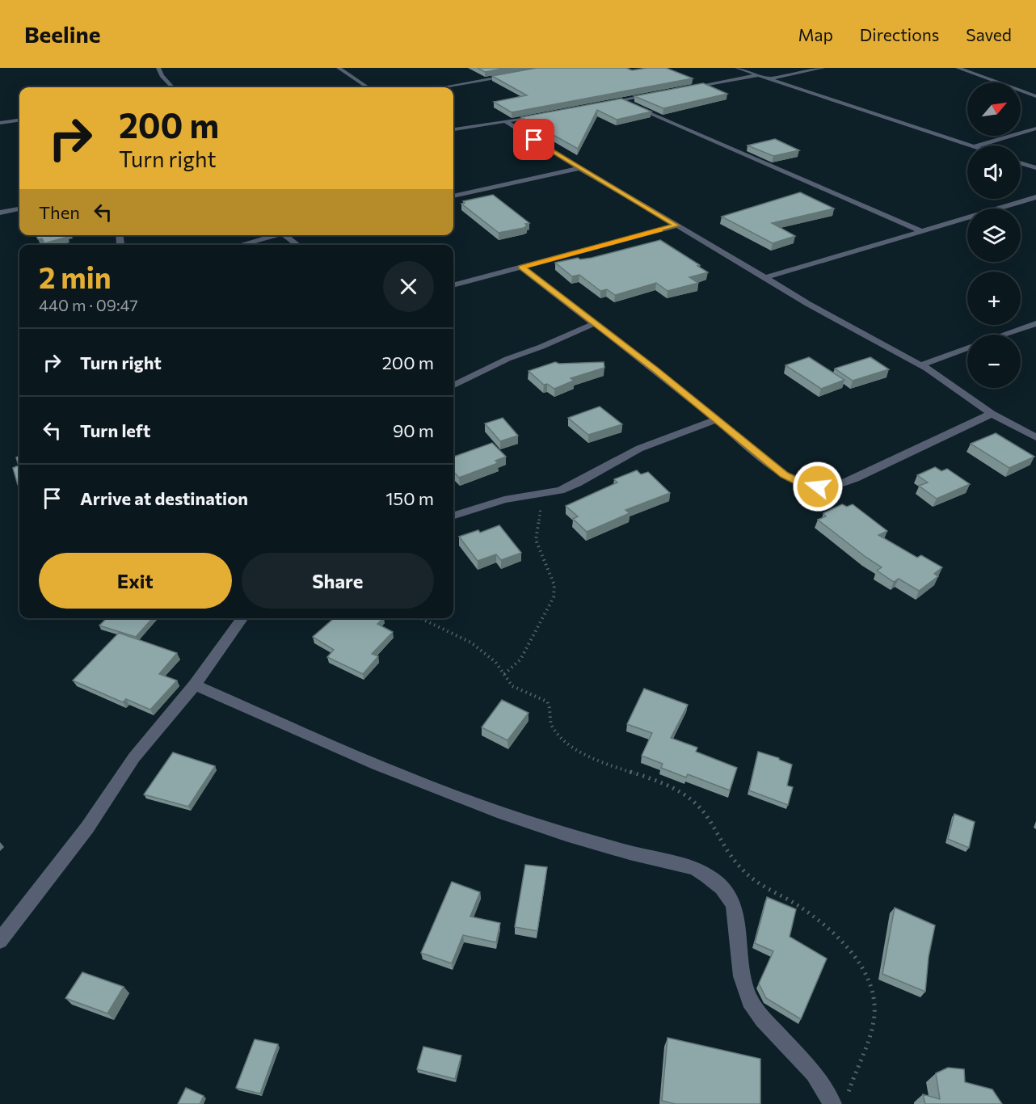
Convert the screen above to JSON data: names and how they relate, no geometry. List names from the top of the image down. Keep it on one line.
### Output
{"north":"top right","page":{"header":"Beeline","nav":["Map","Directions","Saved"],"map_buttons":["+","−"],"turn":["200 m","Turn right"],"then":"Then","heading":["2 min","440 m · 09:47"],"list":[{"name":"Turn right","value":"200 m"},{"name":"Turn left","value":"90 m"},{"name":"Arrive at destination","value":"150 m"}],"buttons":["Exit","Share"]}}
